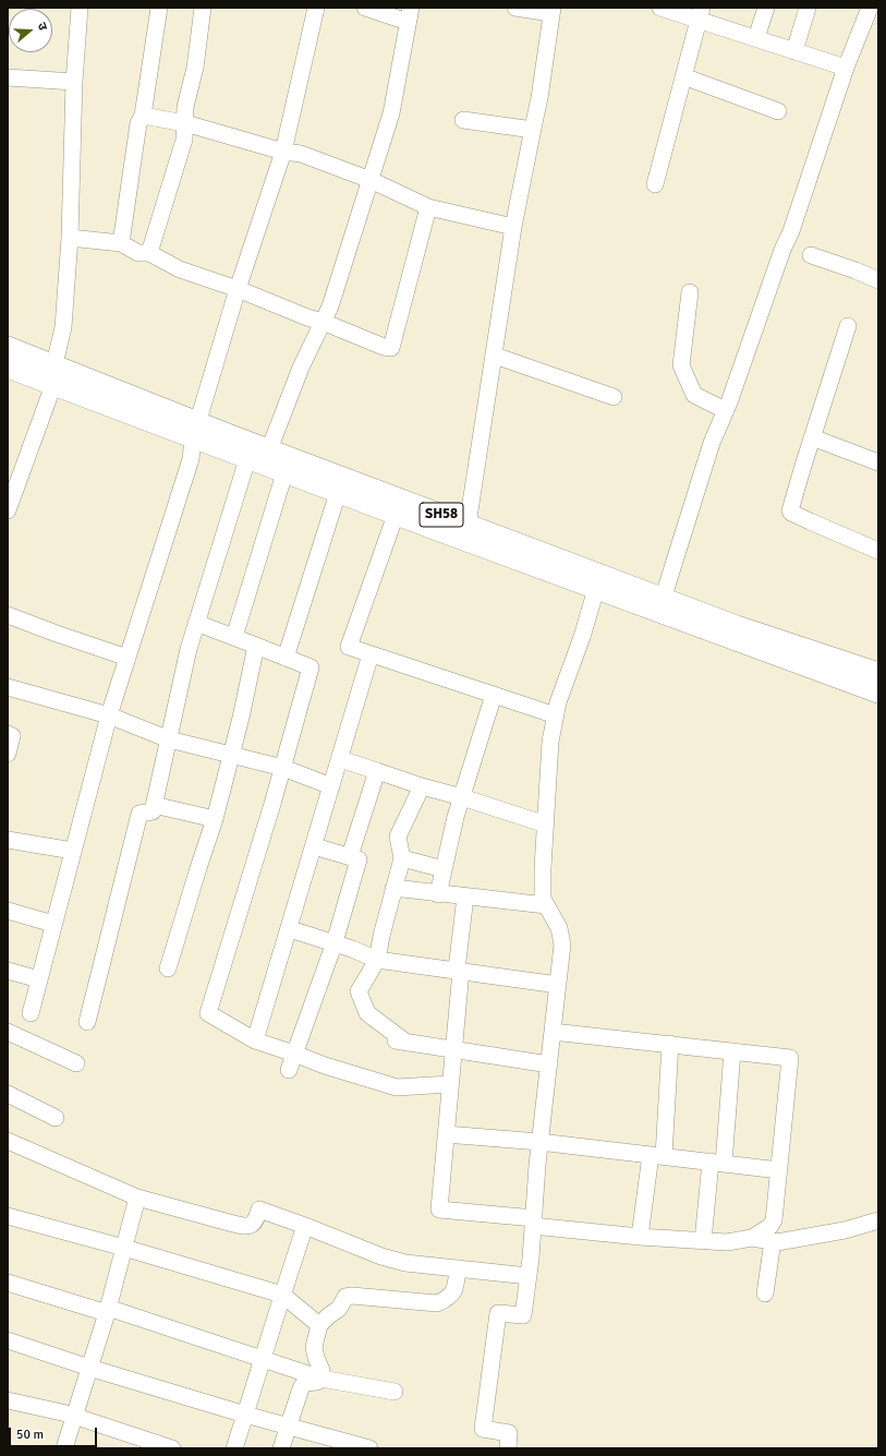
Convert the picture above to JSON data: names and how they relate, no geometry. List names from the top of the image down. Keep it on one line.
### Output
{"streets":{"main road":["SH58"]},"scale_bar":"50 m","north":"right"}
